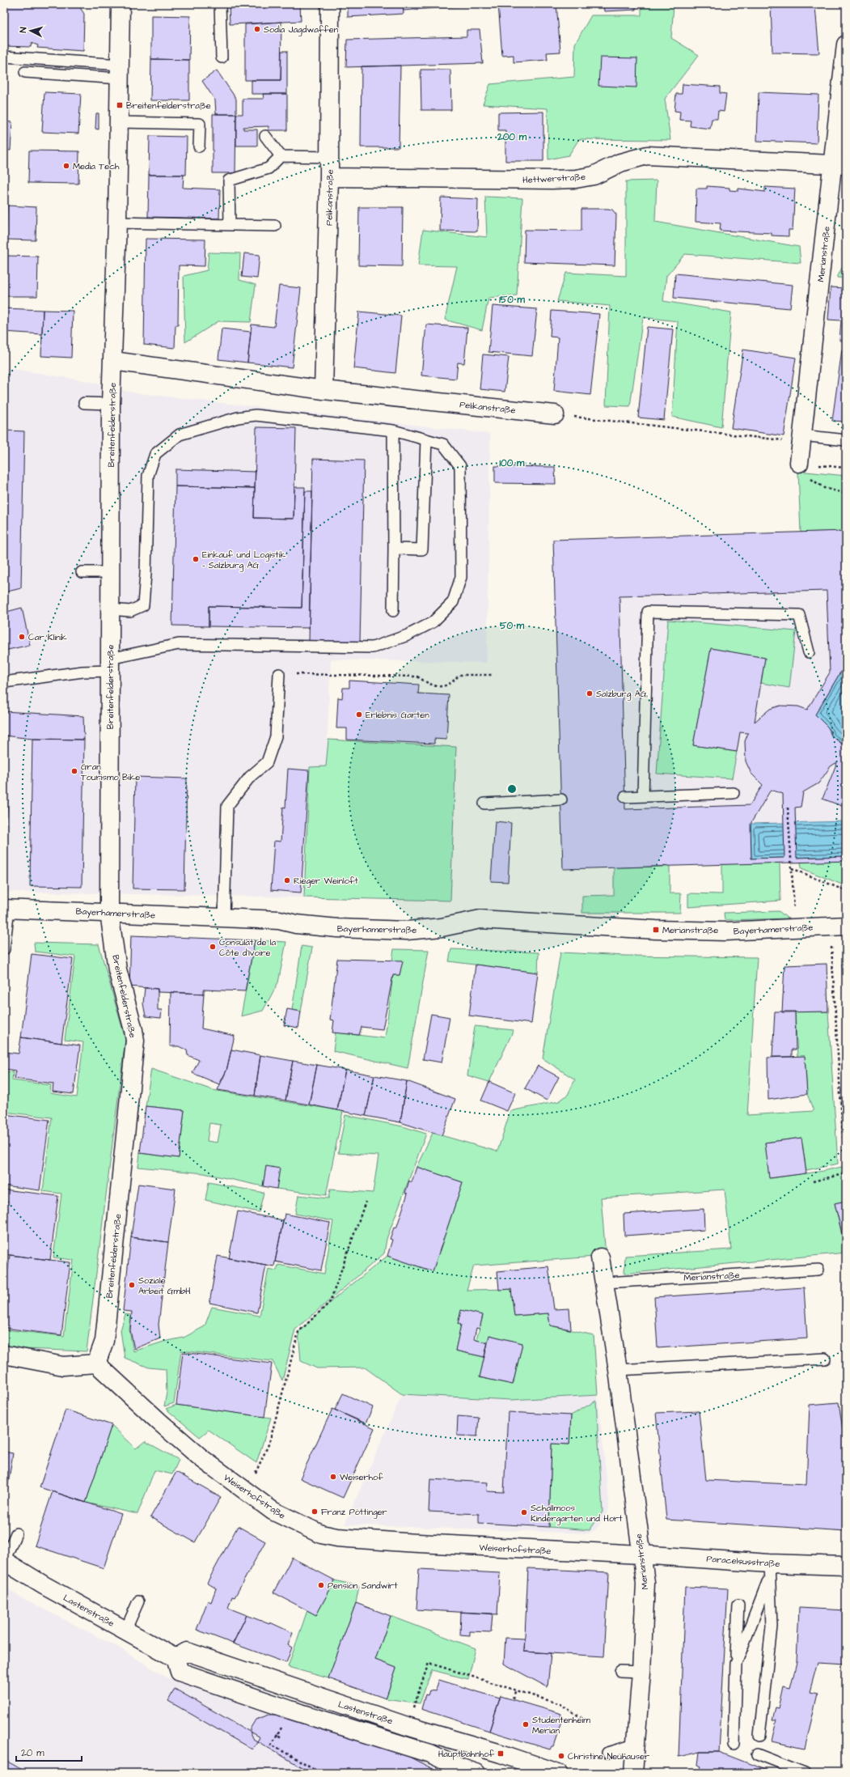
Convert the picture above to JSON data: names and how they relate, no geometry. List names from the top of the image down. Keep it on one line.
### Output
{"streets":{"street":["Hettwerstraße","Pelikanstraße","Merianstraße","Breitenfelderstraße","Bayerhamerstraße","Weiserhofstraße","Paracelsusstraße","Lastenstraße"]},"crossings":[["Hettwerstraße","Pelikanstraße"],["Hettwerstraße","Merianstraße"],["Pelikanstraße","Breitenfelderstraße"],["Merianstraße","Weiserhofstraße"],["Merianstraße","Paracelsusstraße"],["Breitenfelderstraße","Bayerhamerstraße"],["Breitenfelderstraße","Weiserhofstraße"],["Weiserhofstraße","Paracelsusstraße"]],"places":{"other":["Sodia Jagdwaffen","Media Tech","Einkauf und Logistik - Salzburg AG","Car Klinik","Salzburg AG","Erlebnis Garten","Gran Tourismo Bike","Rieger Weinloft","Consulat de la Côte d'Ivoire","Soziale Arbeit GmbH","Weiserhof","Franz Pöttinger","Schallmoos Kindergarten und Hort","Pension Sandwirt","Studentenheim Merian","Christine Neuhauser"],"transit":["Breitenfelderstraße","Merianstraße","Hauptbahnhof"]},"scale_bar":"20 m","north":"left","rings":["200 m","150 m","100 m","50 m"]}
